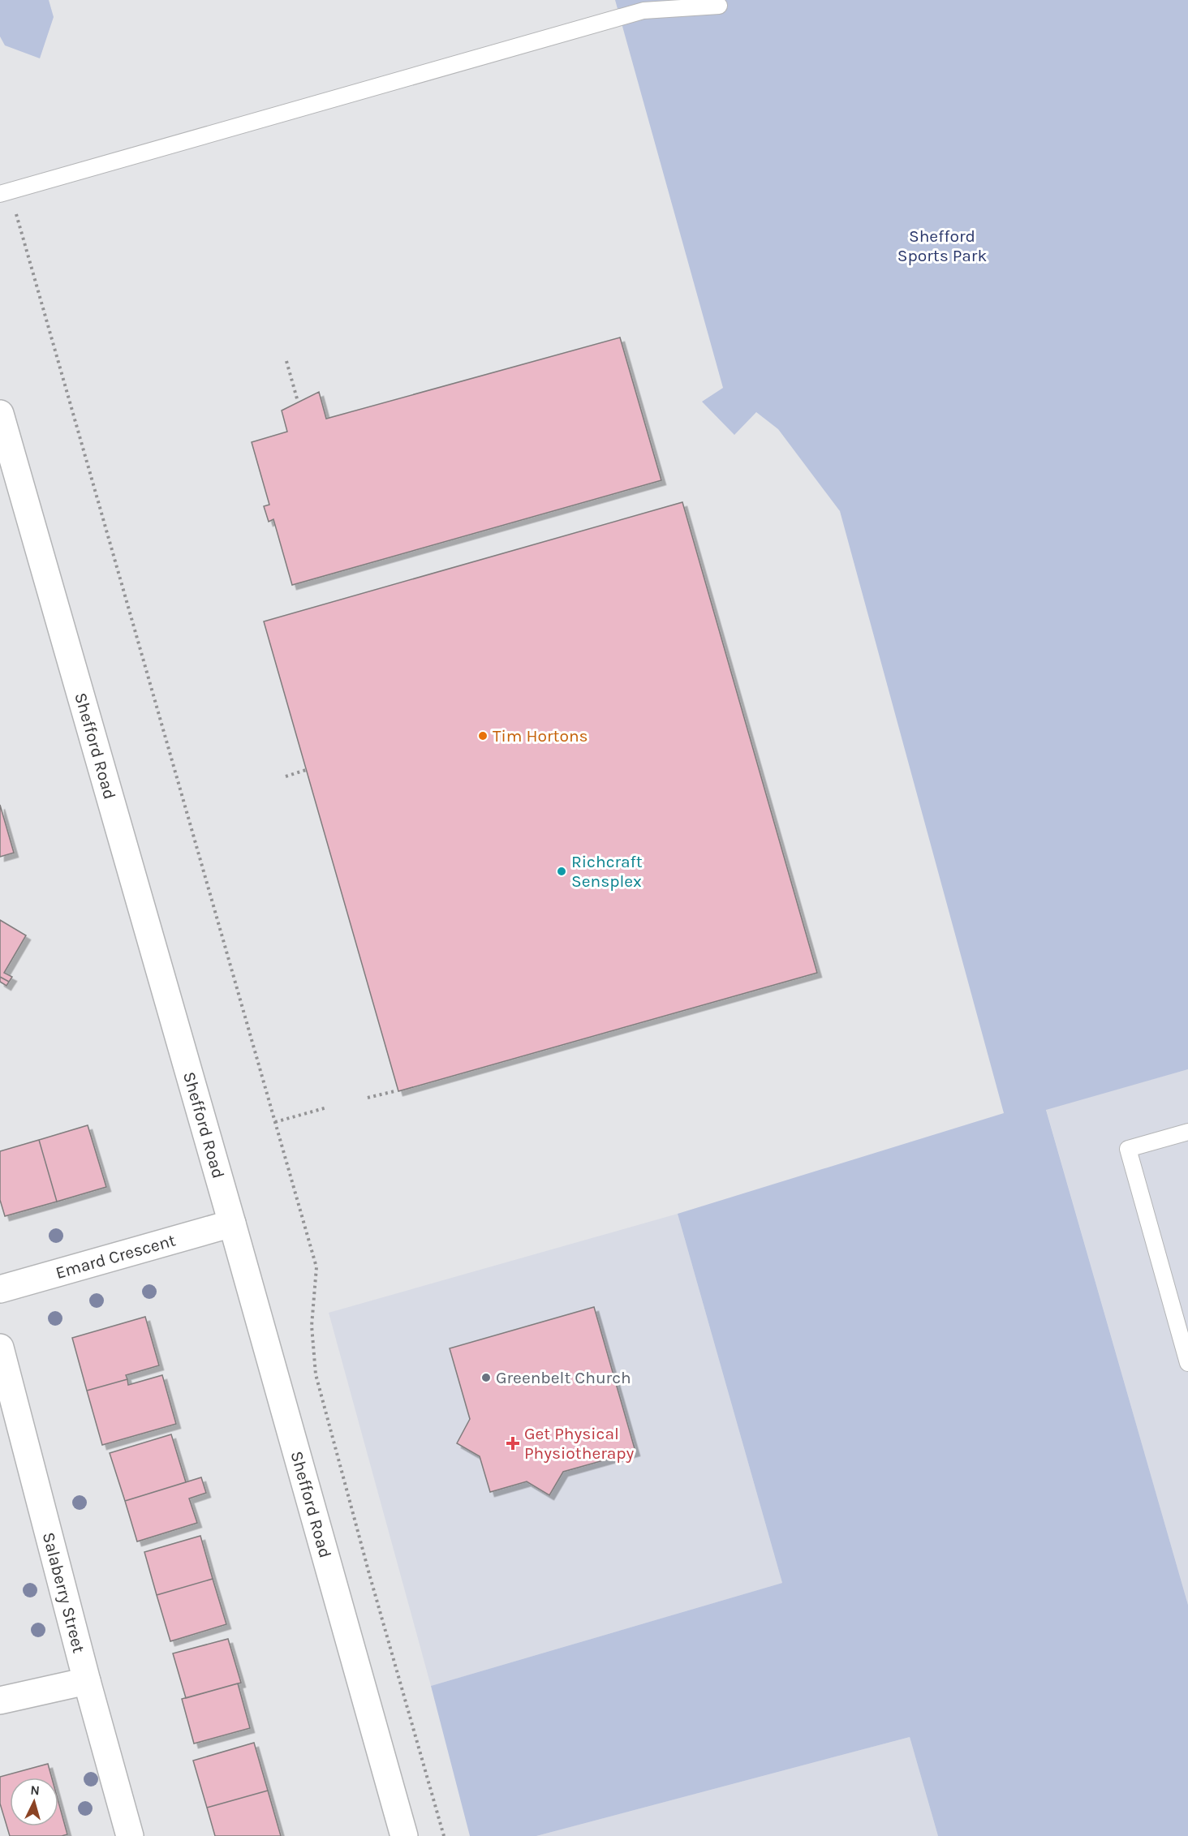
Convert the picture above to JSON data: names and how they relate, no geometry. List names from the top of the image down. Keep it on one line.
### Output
{"streets":{"street":["Shefford Road","Emard Crescent","Salaberry Street"]},"crossings":[["Shefford Road","Emard Crescent"]],"parks":["Shefford Sports Park"],"places":{"other":["Tim Hortons","Richcraft Sensplex","Greenbelt Church"],"health":["Get Physical Physiotherapy"]},"north":"top"}
